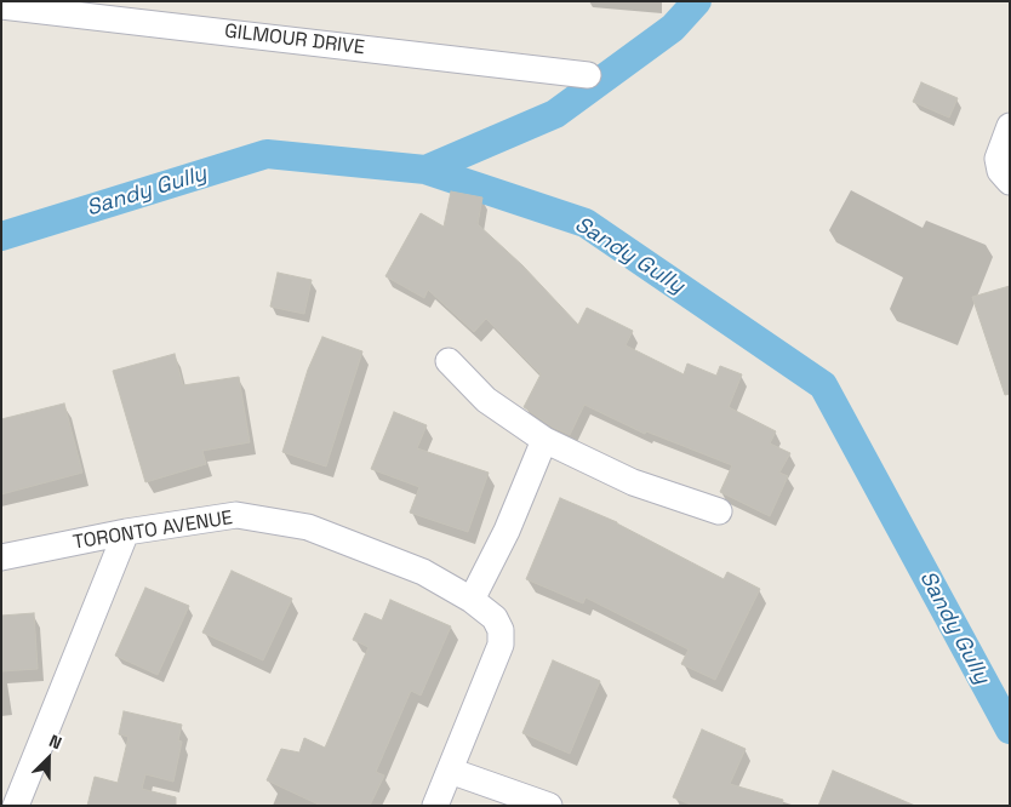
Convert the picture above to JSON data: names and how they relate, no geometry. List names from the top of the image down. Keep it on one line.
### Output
{"streets":{"street":["GILMOUR DRIVE","TORONTO AVENUE"]},"water":["Sandy Gully"],"north":"top right"}
